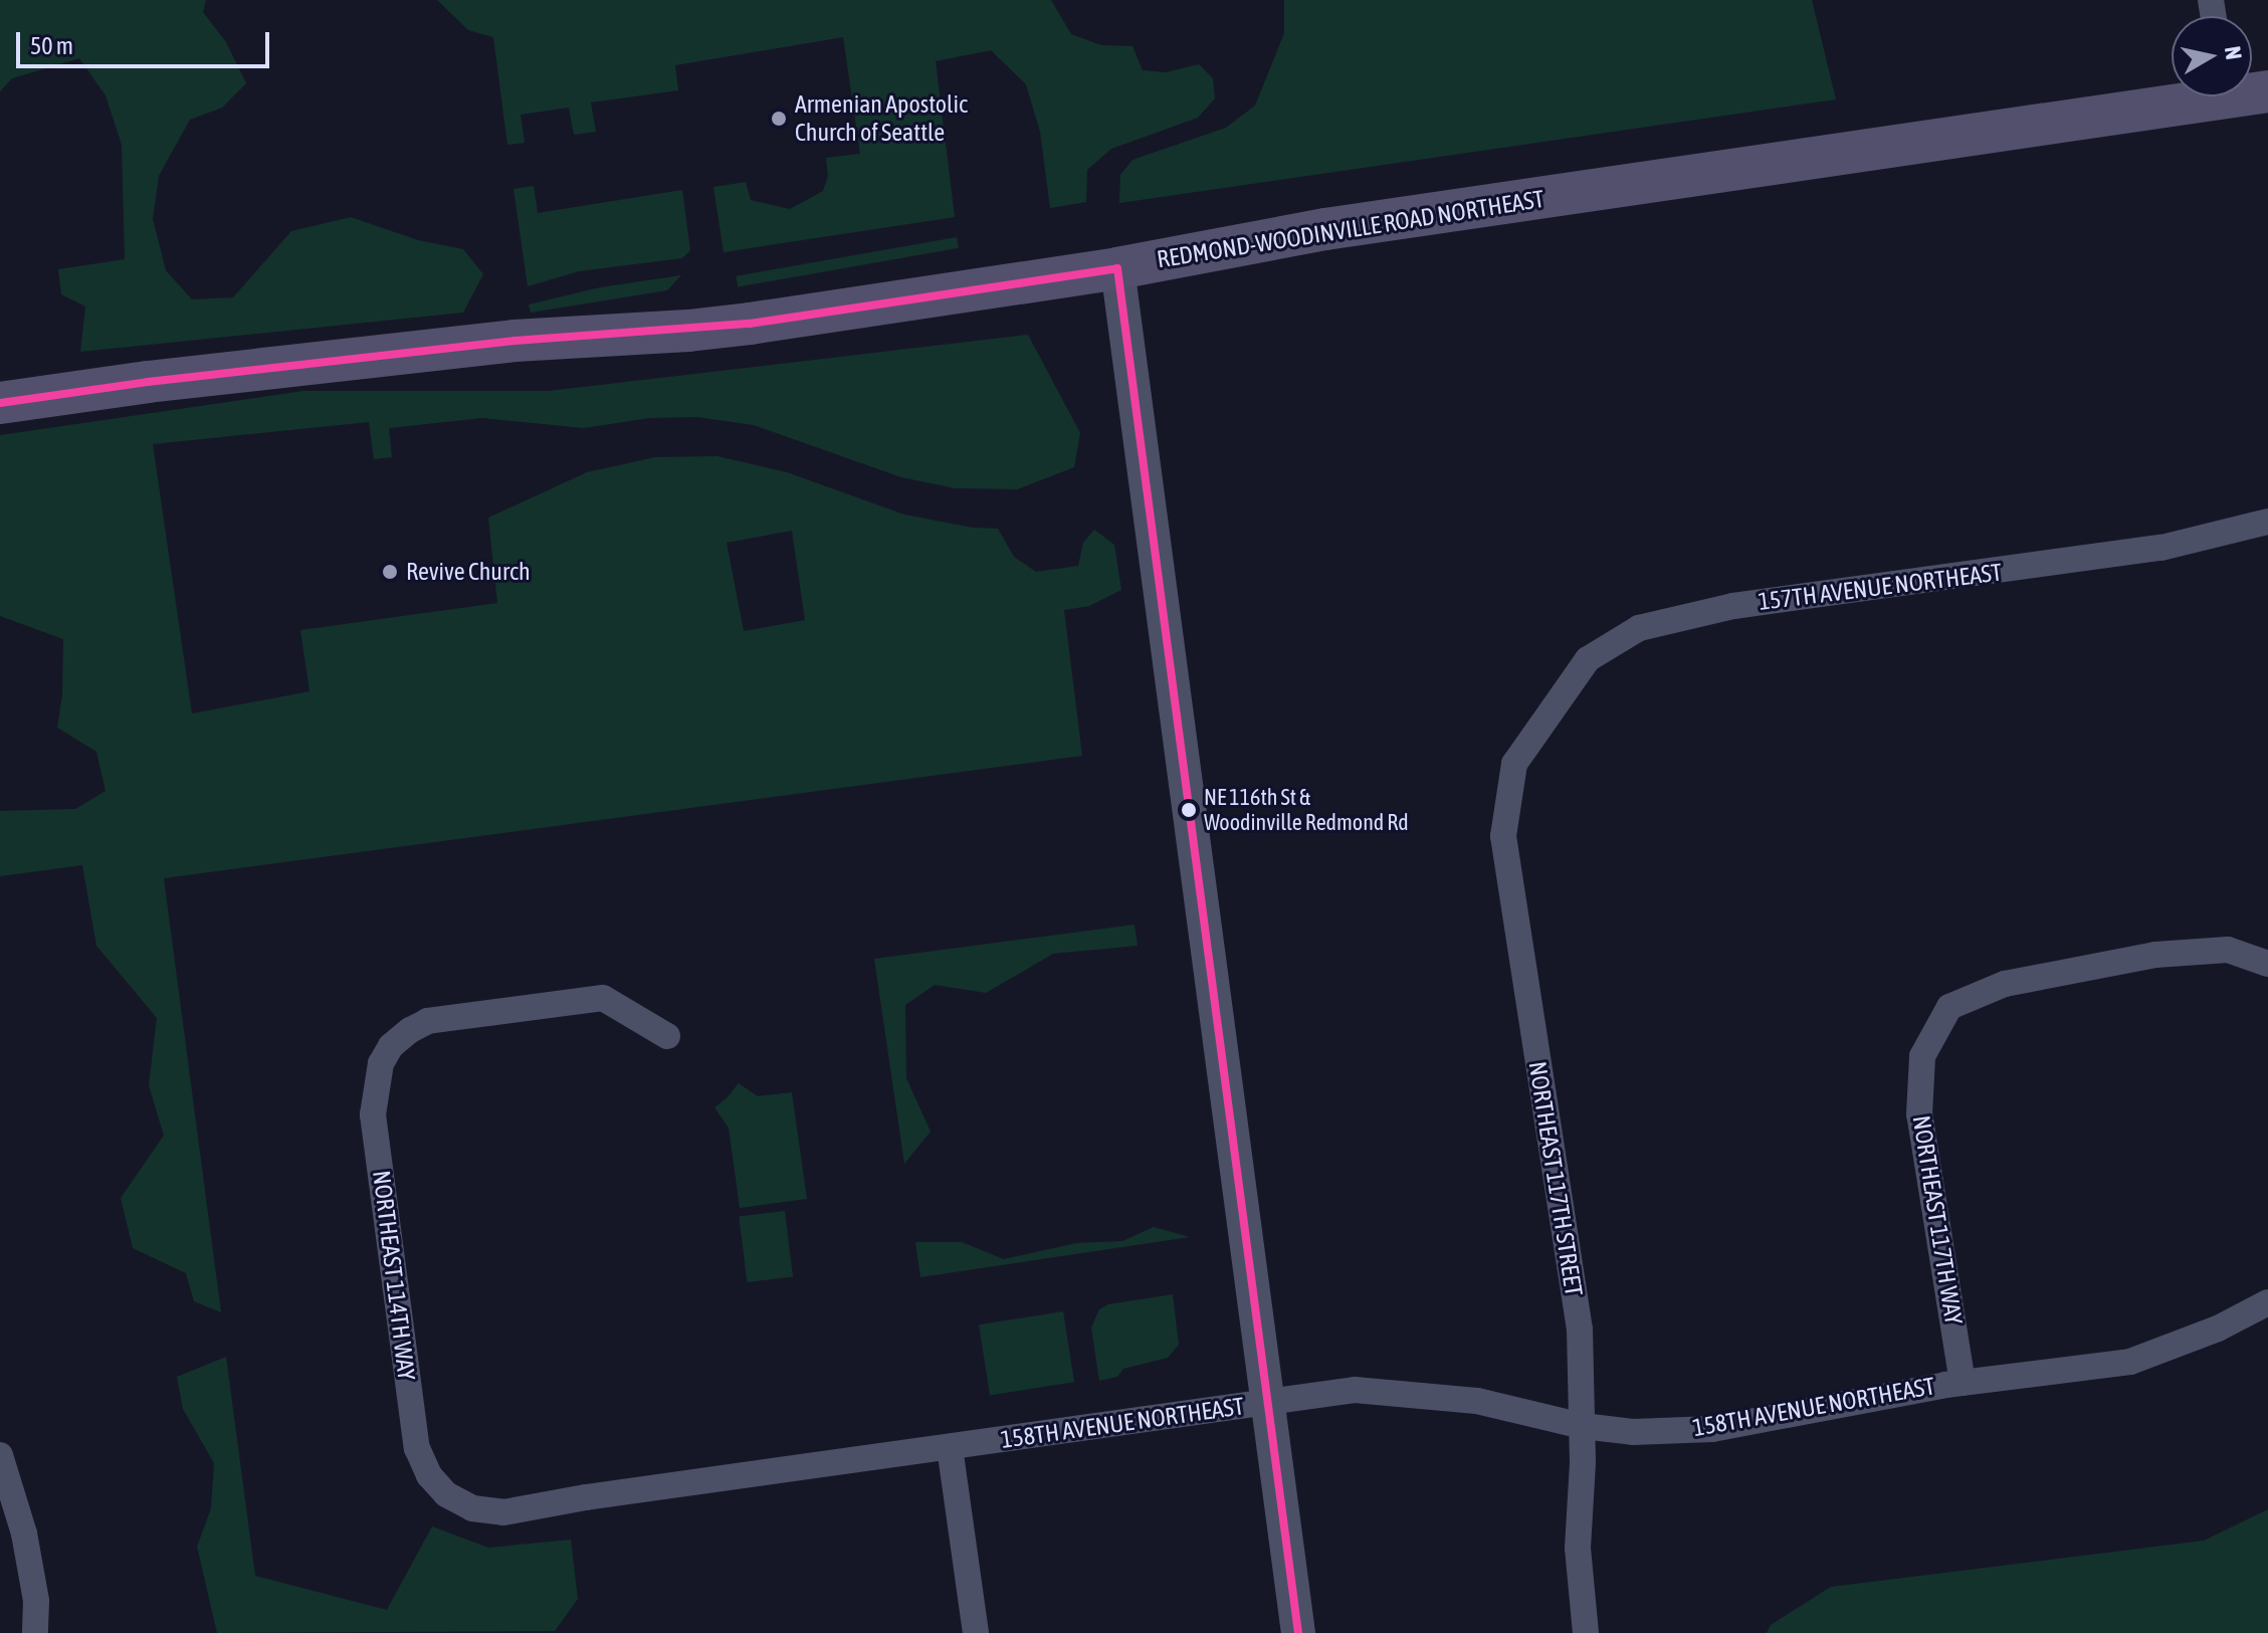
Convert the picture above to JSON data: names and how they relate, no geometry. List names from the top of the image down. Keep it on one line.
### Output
{"streets":{"main road":["REDMOND-WOODINVILLE ROAD NORTHEAST"],"street":["157TH AVENUE NORTHEAST","NORTHEAST 117TH STREET","NORTHEAST 117TH WAY","NORTHEAST 114TH WAY","158TH AVENUE NORTHEAST"]},"crossings":[["157TH AVENUE NORTHEAST","NORTHEAST 117TH STREET"],["NORTHEAST 117TH STREET","158TH AVENUE NORTHEAST"],["NORTHEAST 117TH WAY","158TH AVENUE NORTHEAST"],["NORTHEAST 114TH WAY","158TH AVENUE NORTHEAST"]],"places":["Armenian Apostolic Church of Seattle","Revive Church","NE 116th St & Woodinville Redmond Rd"],"scale_bar":"50 m","north":"right"}
